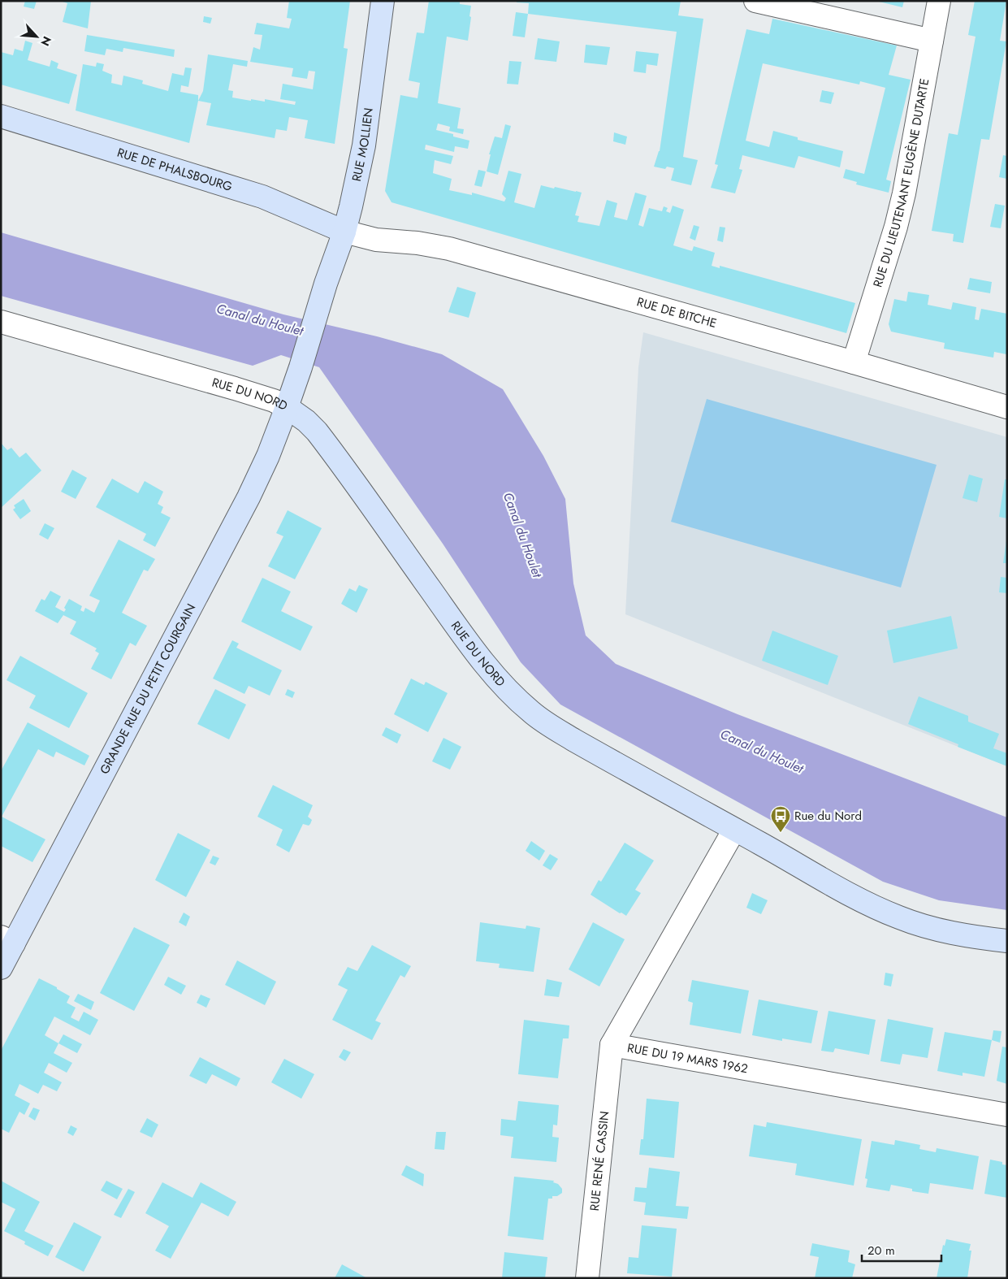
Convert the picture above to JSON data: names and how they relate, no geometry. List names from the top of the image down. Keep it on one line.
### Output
{"streets":{"street":["RUE MOLLIEN","RUE DE PHALSBOURG","RUE DU LIEUTENANT EUGÈNE DUTARTE","RUE DE BITCHE","RUE DU NORD","GRANDE RUE DU PETIT COURGAIN","RUE DU 19 MARS 1962","RUE RENÉ CASSIN"]},"crossings":[["RUE MOLLIEN","RUE DE PHALSBOURG"],["RUE MOLLIEN","RUE DE BITCHE"],["RUE MOLLIEN","GRANDE RUE DU PETIT COURGAIN"],["RUE DE PHALSBOURG","RUE DE BITCHE"],["RUE DU LIEUTENANT EUGÈNE DUTARTE","RUE DE BITCHE"],["RUE DU NORD","GRANDE RUE DU PETIT COURGAIN"],["RUE DU NORD","RUE DU 19 MARS 1962"],["RUE DU 19 MARS 1962","RUE RENÉ CASSIN"]],"water":["Canal du Houlet"],"places":{"bus stop":["Rue du Nord"]},"scale_bar":"20 m","north":"bottom right"}
